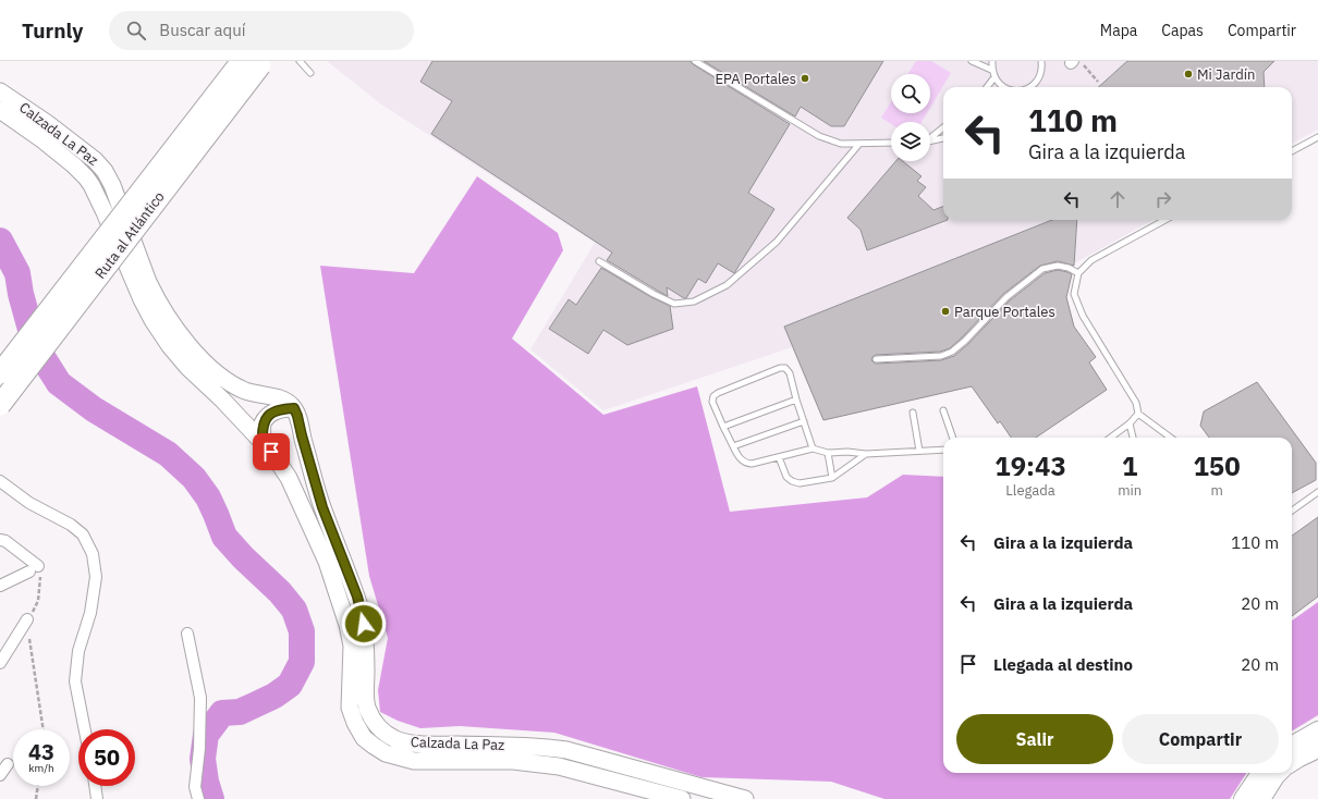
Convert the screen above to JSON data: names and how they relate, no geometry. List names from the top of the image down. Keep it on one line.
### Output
{"streets":{"highway":["Ruta al Atlántico"],"main road":["Calzada La Paz"]},"places":["Mi Jardín","EPA Portales","Parque Portales"],"page":{"header":"Turnly","search":"Buscar aquí","nav":["Mapa","Capas","Compartir"],"turn":["110 m","Gira a la izquierda"],"eta":["19:43","Llegada","1","min","150","m"],"list":[{"name":"Gira a la izquierda","value":"110 m"},{"name":"Gira a la izquierda","value":"20 m"},{"name":"Llegada al destino","value":"20 m"}],"buttons":["Salir","Compartir"],"speed":"43 km/h","limit":"50"}}
